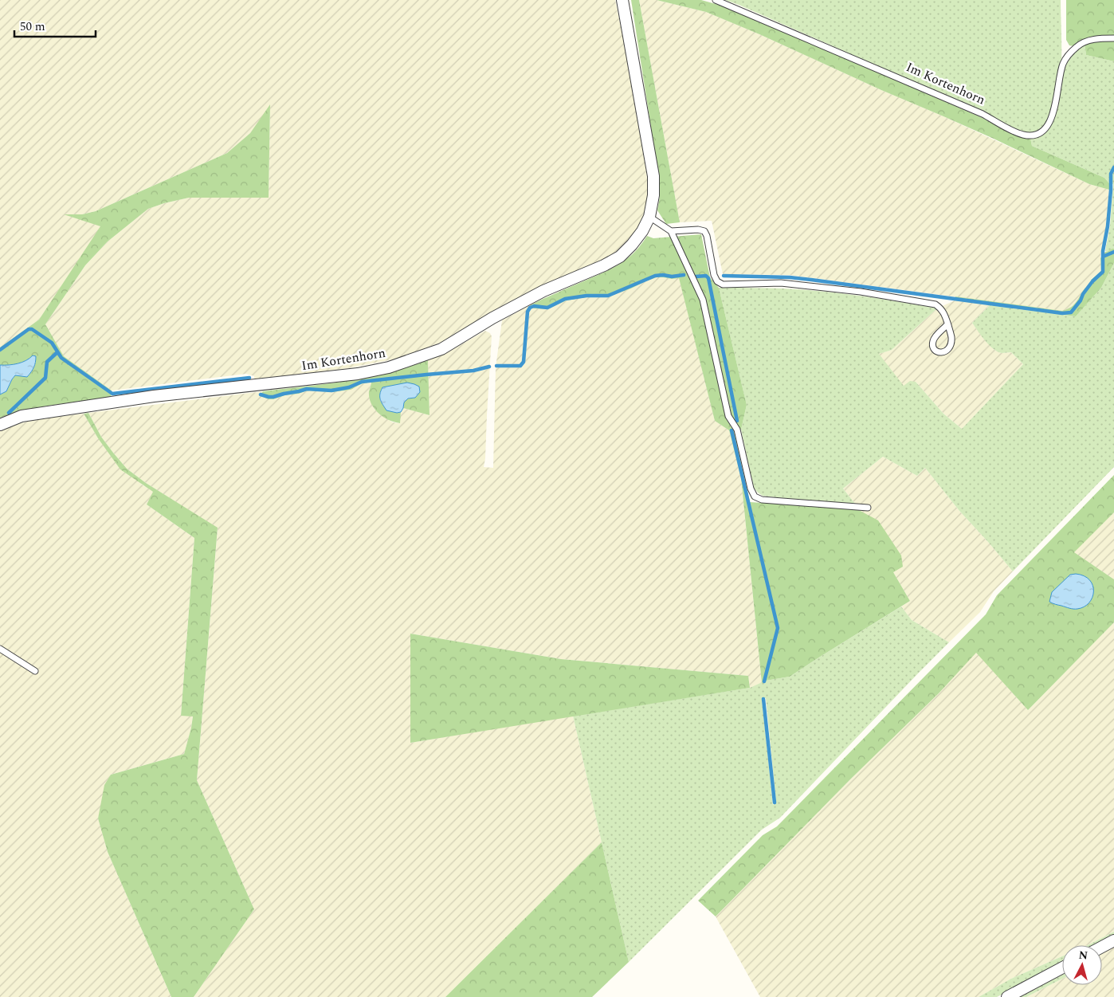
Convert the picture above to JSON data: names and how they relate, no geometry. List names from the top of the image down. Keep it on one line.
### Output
{"streets":{"street":["Im Kortenhorn"]},"scale_bar":"50 m","north":"top"}
